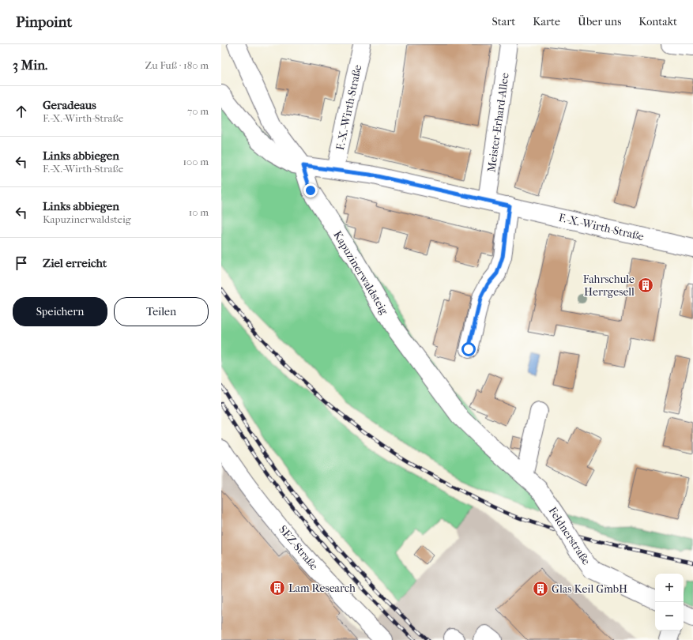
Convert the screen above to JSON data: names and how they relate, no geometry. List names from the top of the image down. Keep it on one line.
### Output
{"streets":{"street":["F.-X.-Wirth-Straße","Meister-Erhard-Allee","Kapuzinerwaldsteig","Feldnerstraße","SEZ-Straße"]},"crossings":[["F.-X.-Wirth-Straße","Meister-Erhard-Allee"],["F.-X.-Wirth-Straße","Kapuzinerwaldsteig"],["Kapuzinerwaldsteig","Feldnerstraße"]],"places":{"building":["Fahrschule Herrgesell","Lam Research","Glas Keil GmbH"]},"page":{"header":"Pinpoint","nav":["Start","Karte","Über uns","Kontakt"],"heading":["3 Min.","Zu Fuß · 180 m"],"list":[["Geradeaus","F.-X.-Wirth-Straße","70 m"],["Links abbiegen","F.-X.-Wirth-Straße","100 m"],["Links abbiegen","Kapuzinerwaldsteig","10 m"],"Ziel erreicht"],"buttons":["Speichern","Teilen"],"map_buttons":["+","−"]}}
